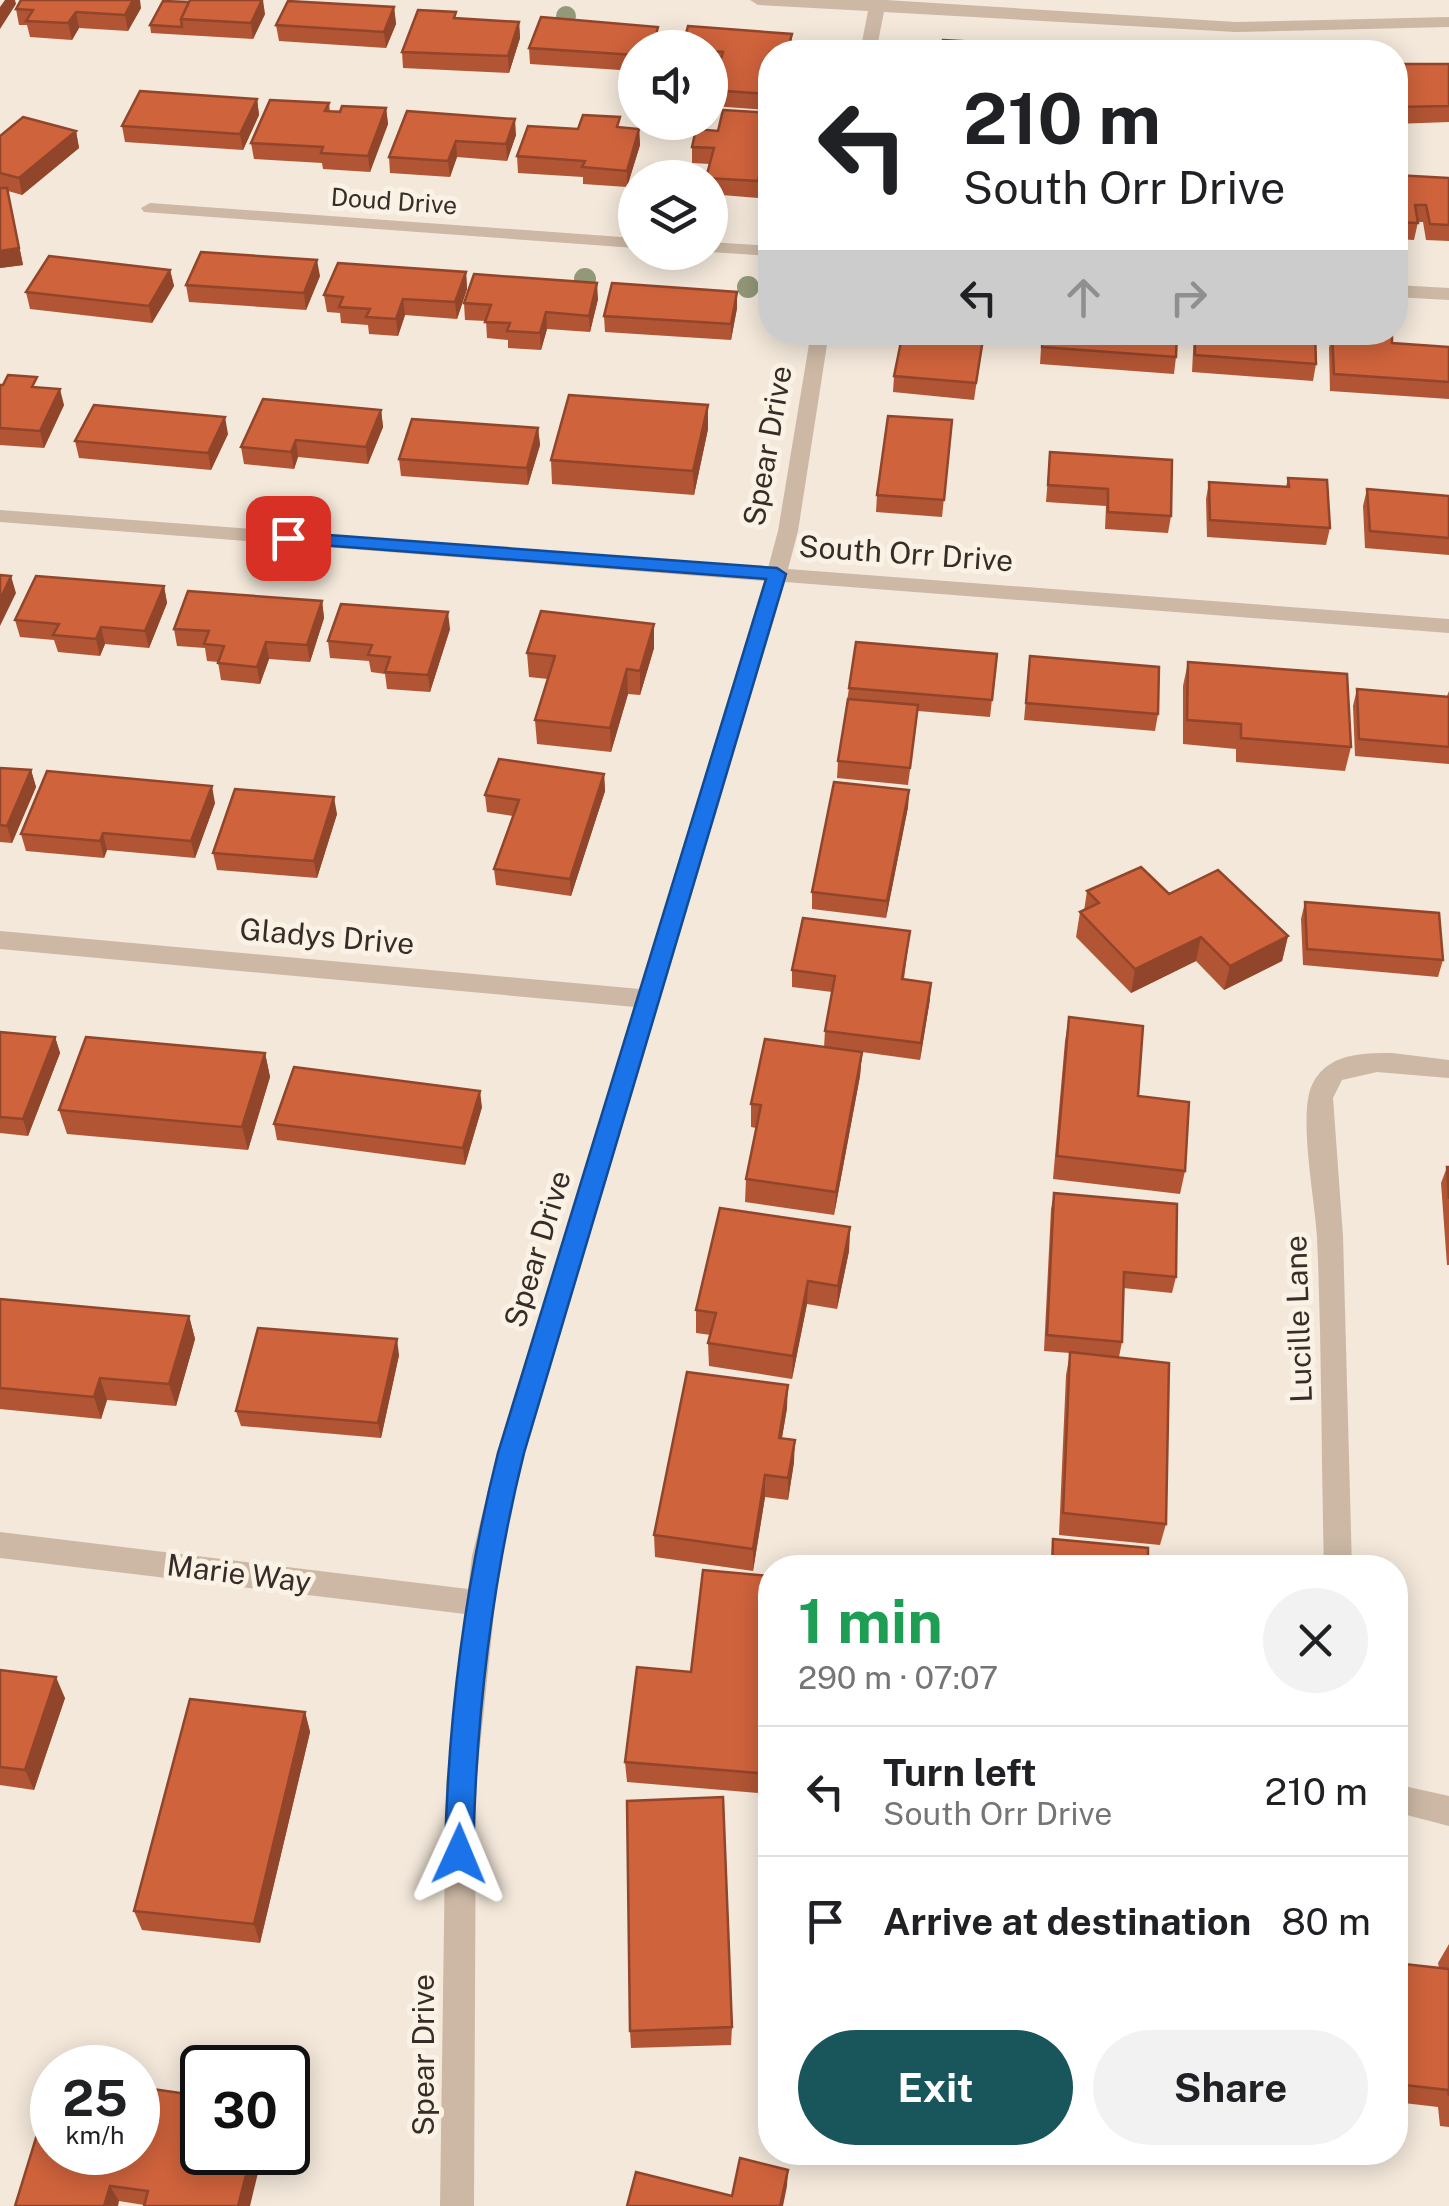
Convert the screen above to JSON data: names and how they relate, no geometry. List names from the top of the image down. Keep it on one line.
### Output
{"streets":{"street":["Doud Drive","Spear Drive","South Orr Drive","Gladys Drive","Lucille Lane","Marie Way"]},"crossings":[["Spear Drive","South Orr Drive"],["Spear Drive","Gladys Drive"],["Spear Drive","Marie Way"]],"page":{"turn":["210 m","South Orr Drive"],"heading":["1 min","290 m · 07:07"],"list":[{"name":"Turn left","note":"South Orr Drive","value":"210 m"},{"name":"Arrive at destination","value":"80 m"}],"buttons":["Exit","Share"],"speed":"25 km/h","limit":"30"}}
